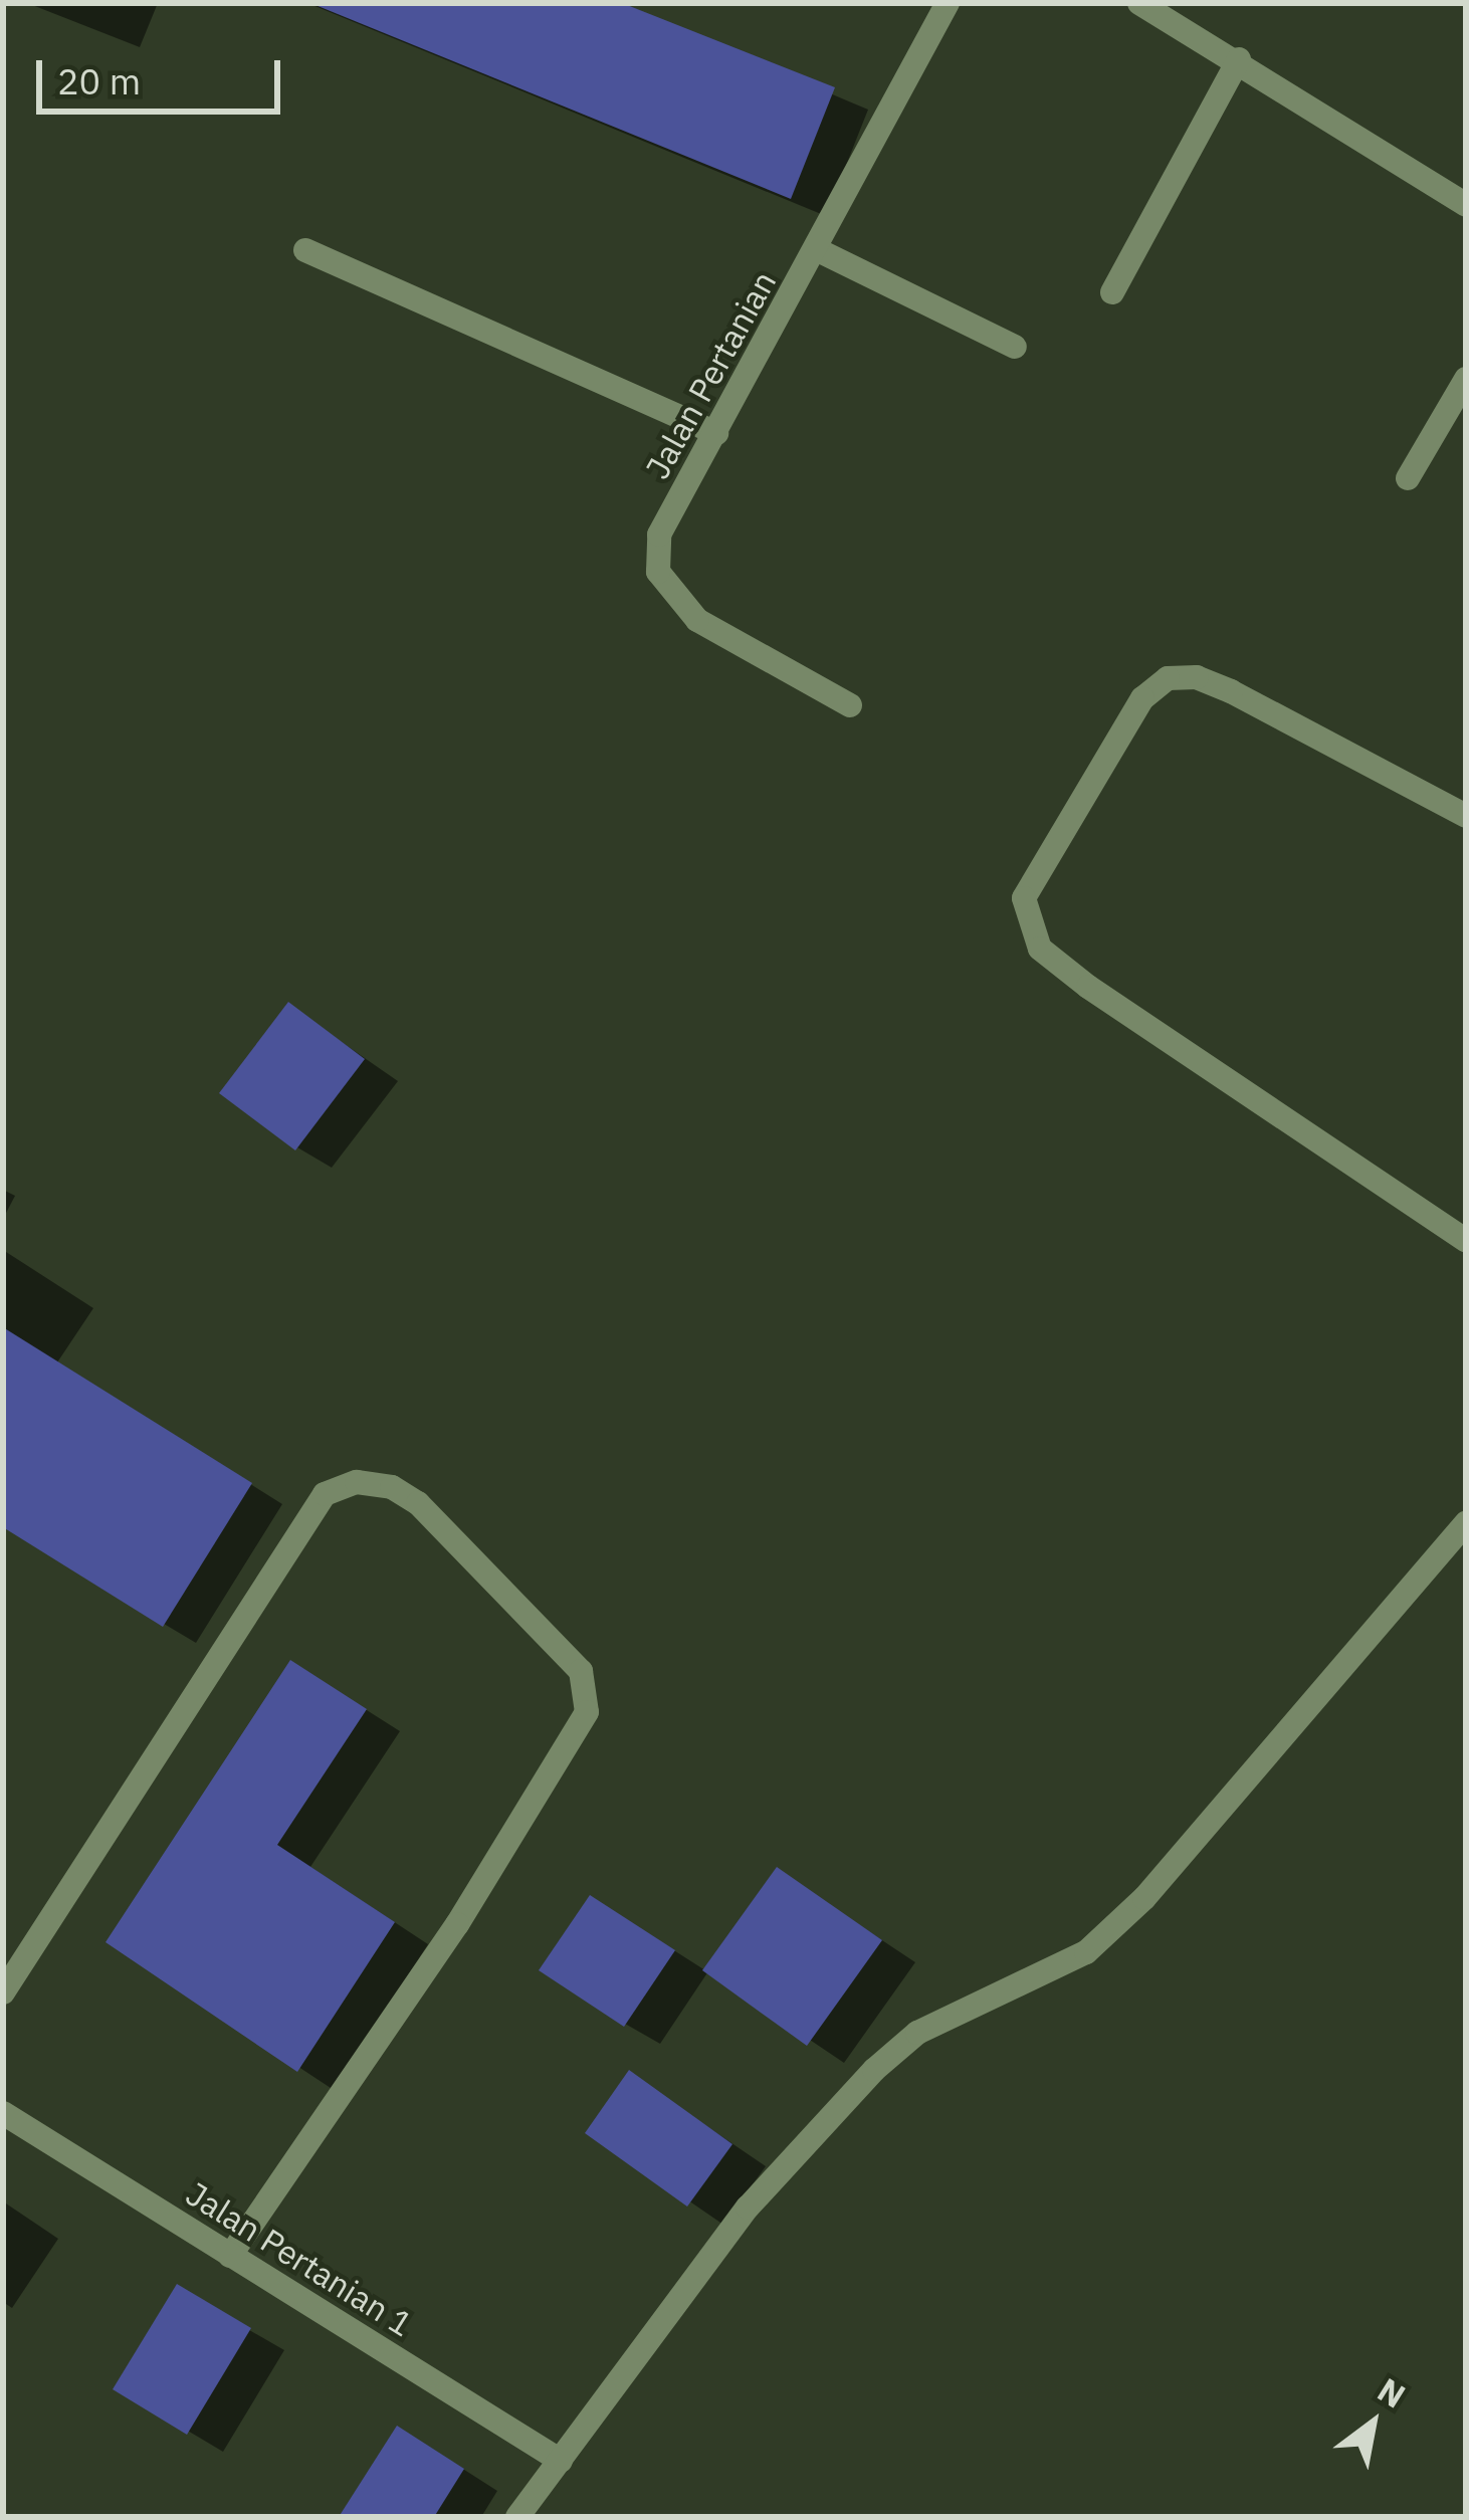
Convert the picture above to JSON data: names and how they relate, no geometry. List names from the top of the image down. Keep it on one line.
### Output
{"streets":{"street":["Jalan Pertanian","Jalan Pertanian 1"]},"scale_bar":"20 m","north":"top right"}
